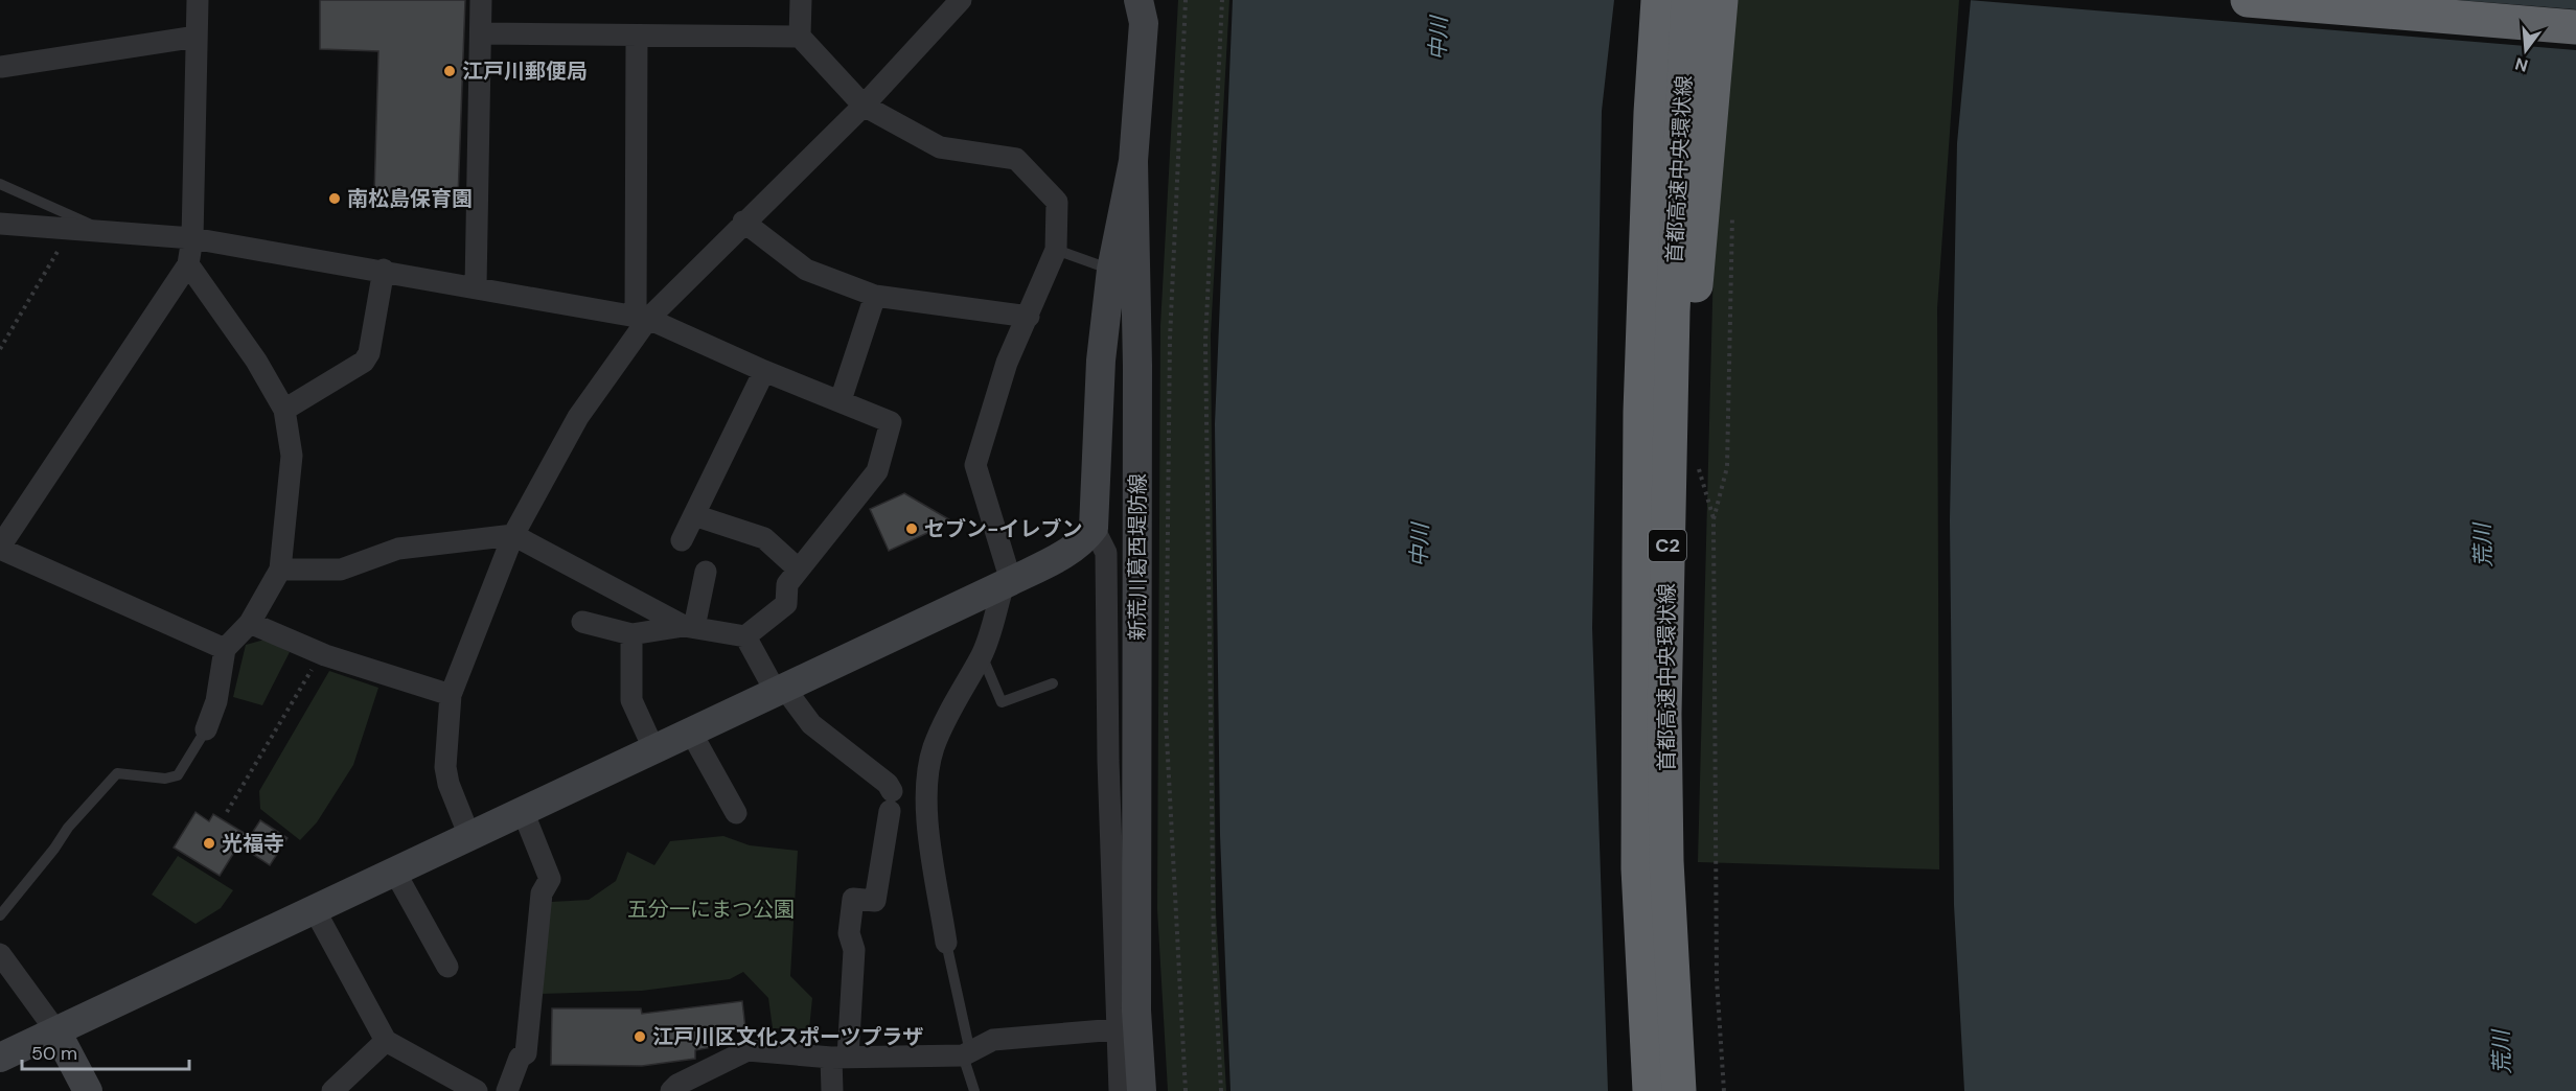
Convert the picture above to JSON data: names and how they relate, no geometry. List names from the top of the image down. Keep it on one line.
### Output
{"streets":{"highway":["首都高速中央環状線","C2"],"street":["新荒川葛西堤防線"]},"water":["中川","荒川"],"parks":["五分一にまつ公園"],"places":["江戸川郵便局","南松島保育園","セブン-イレブン","光福寺","江戸川区文化スポーツプラザ"],"scale_bar":"50 m","north":"bottom"}
